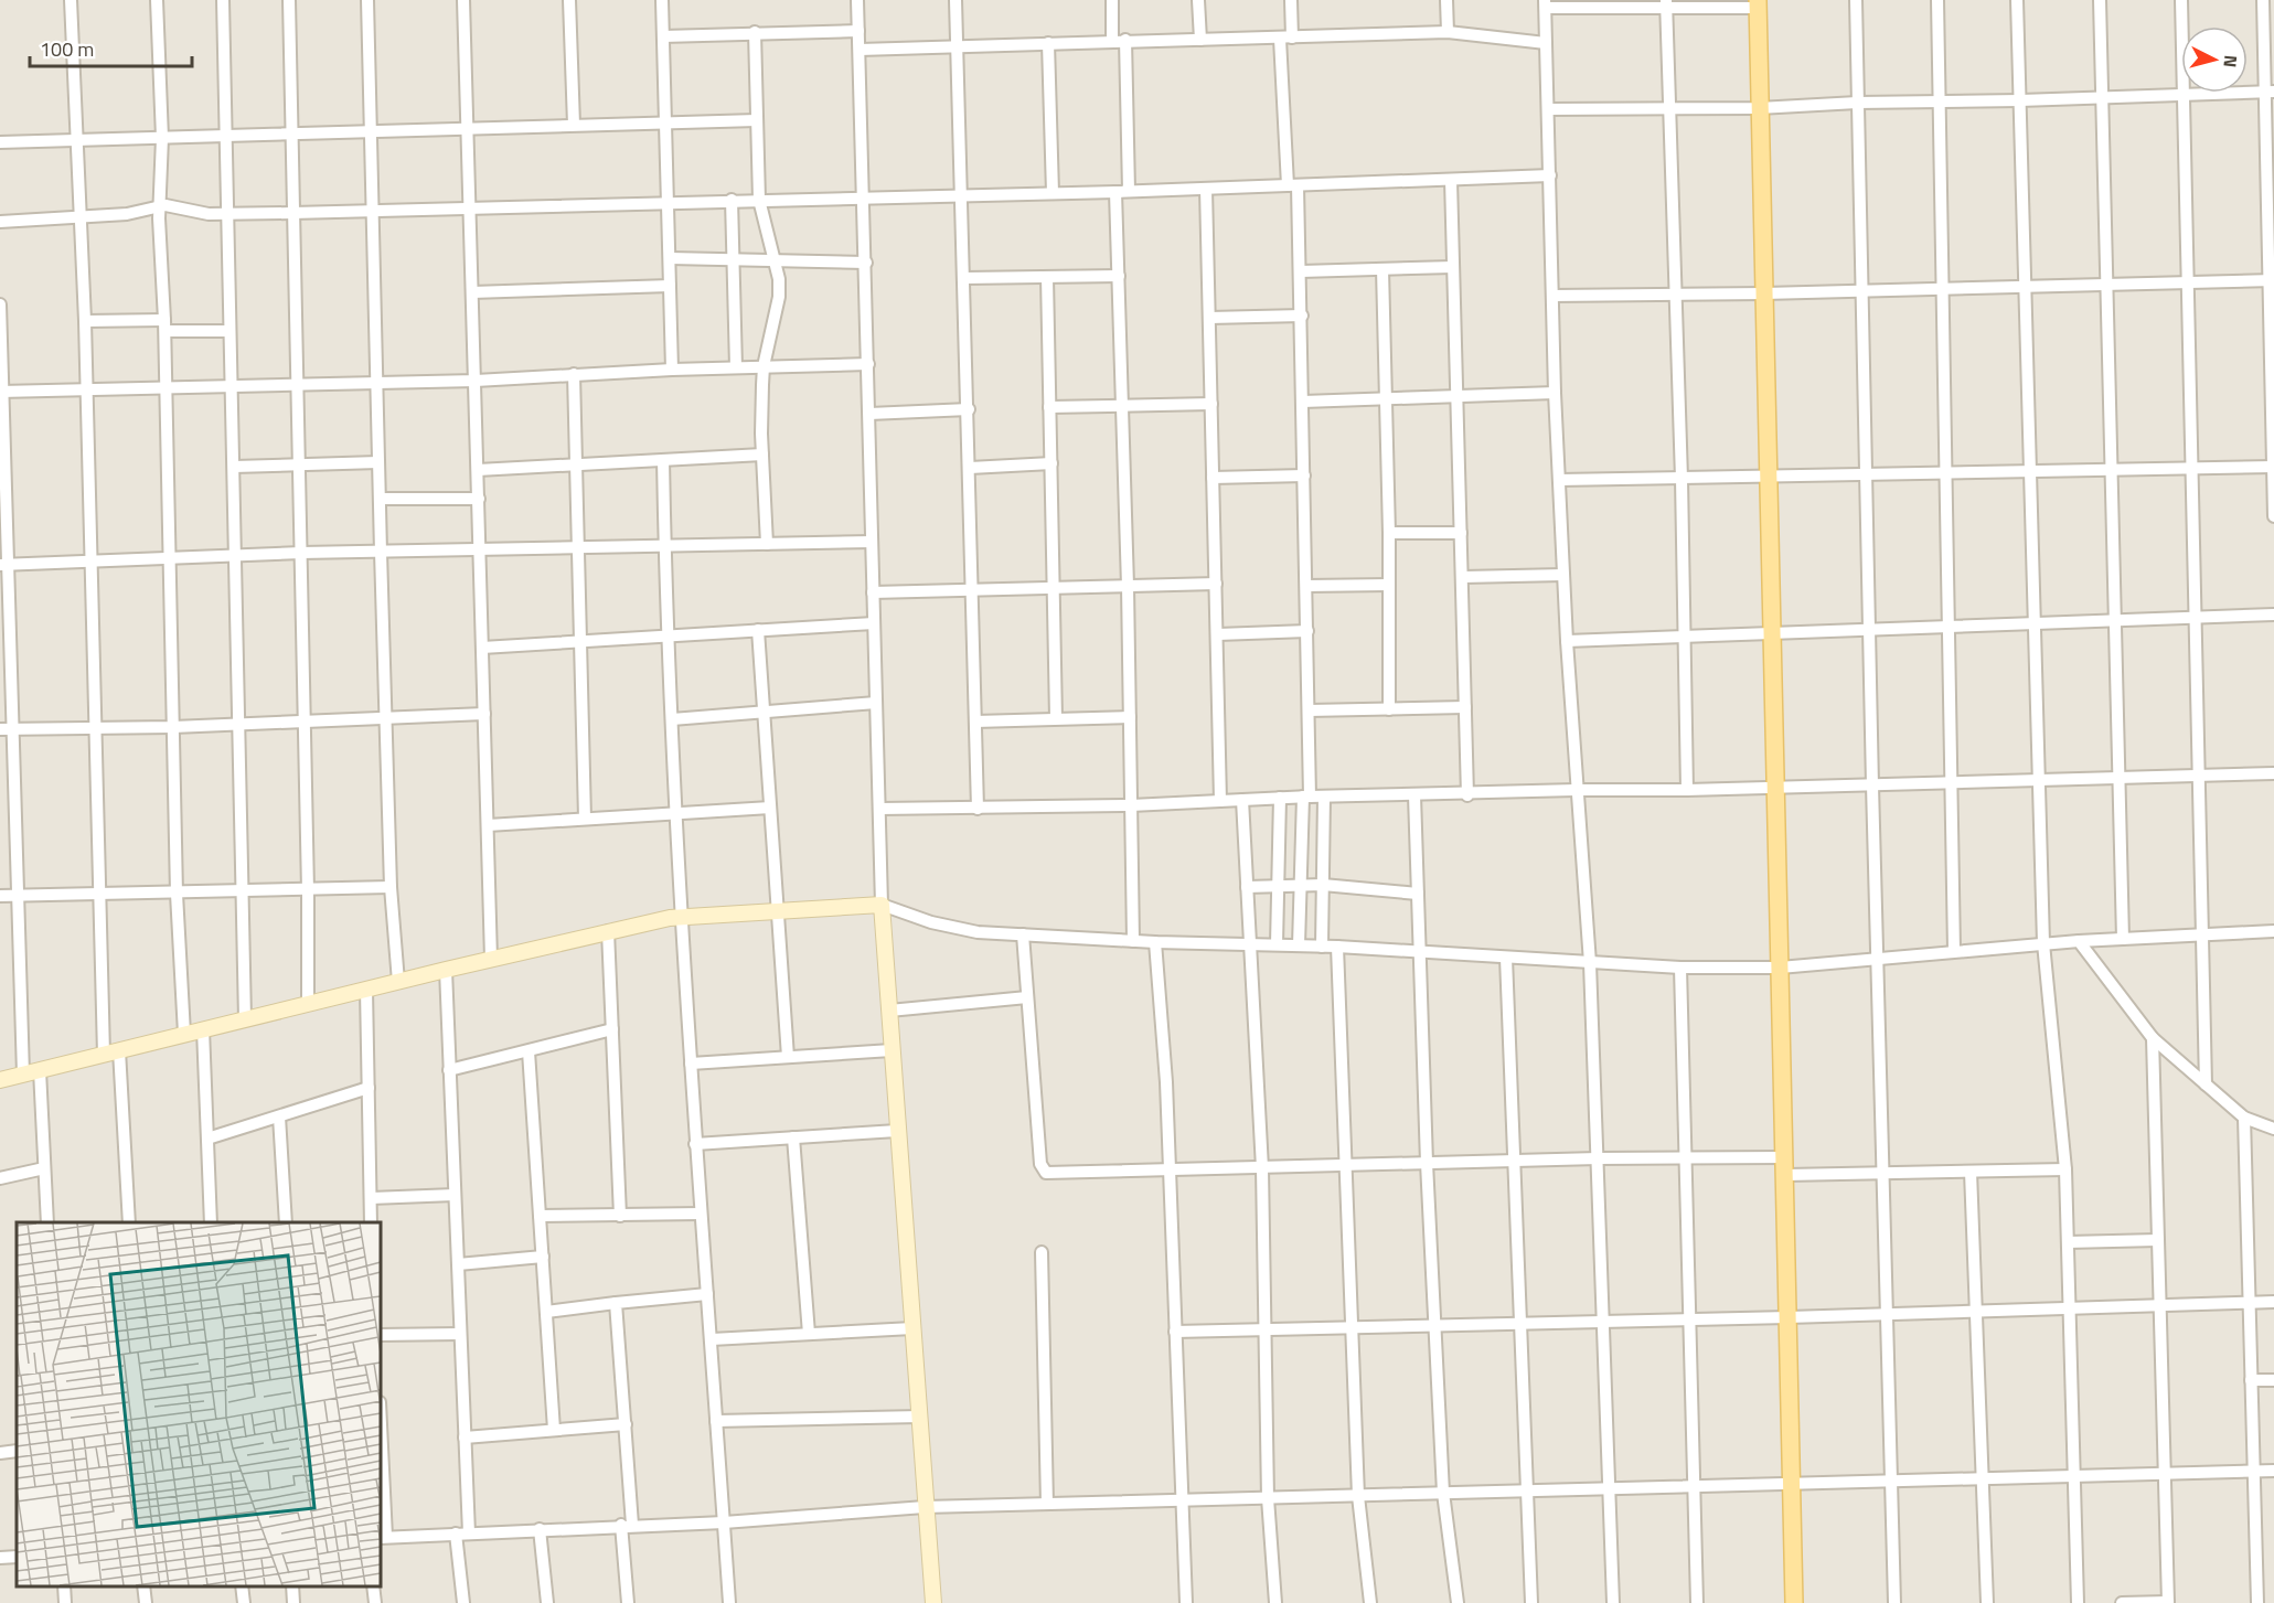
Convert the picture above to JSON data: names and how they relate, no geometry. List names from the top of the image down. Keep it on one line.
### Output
{"scale_bar":"100 m","north":"right"}
